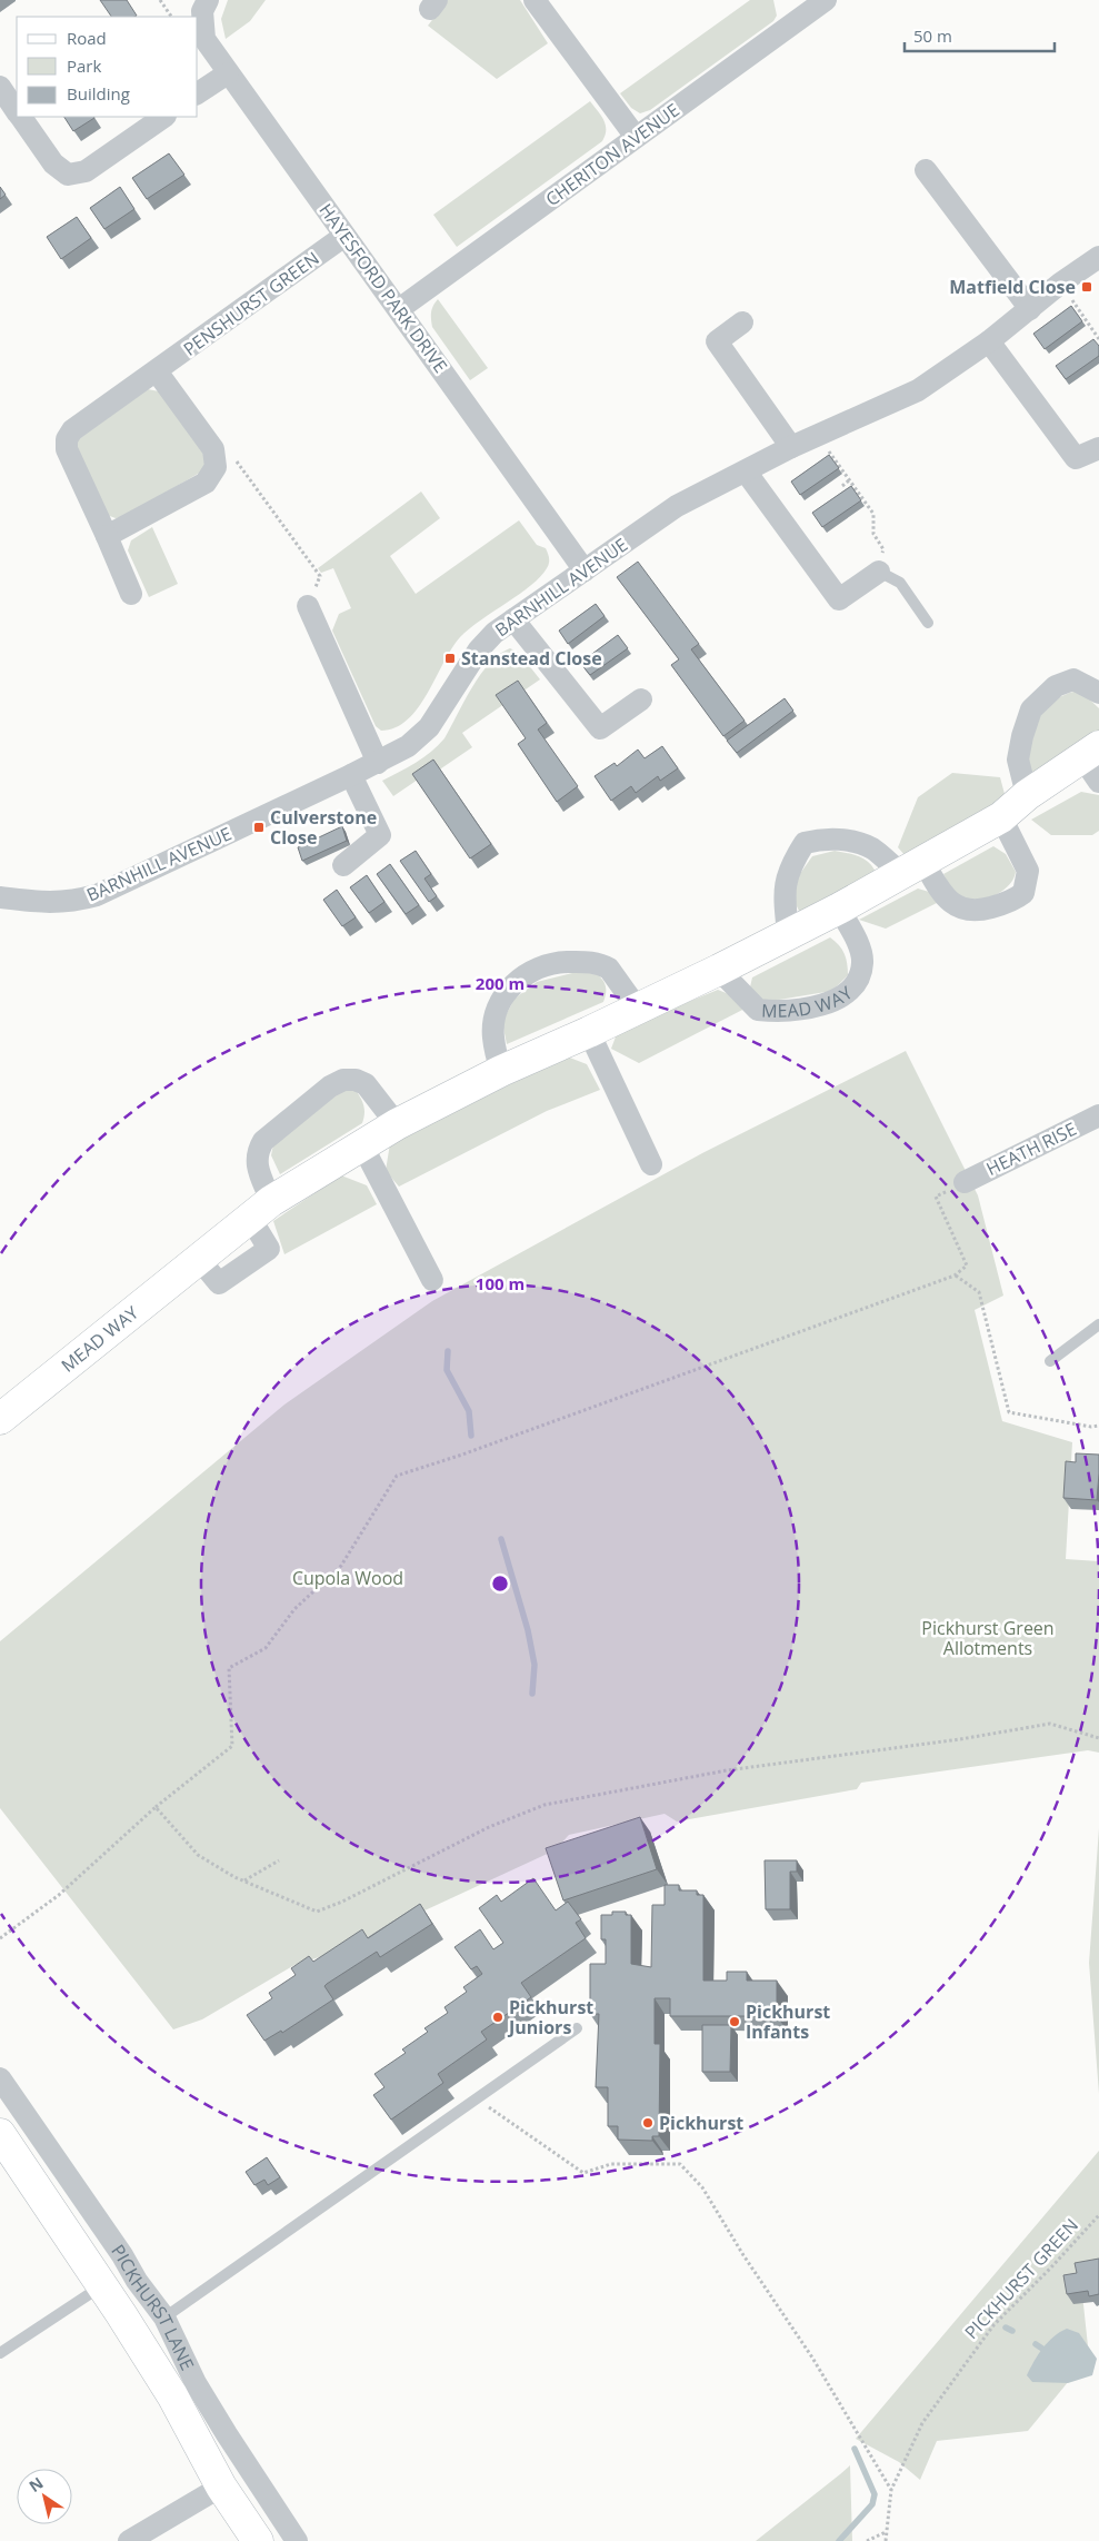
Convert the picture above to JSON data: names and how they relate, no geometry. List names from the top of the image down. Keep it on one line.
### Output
{"streets":{"street":["CHERITON AVENUE","HAYESFORD PARK DRIVE","PENSHURST GREEN","BARNHILL AVENUE","MEAD WAY","HEATH RISE","PICKHURST LANE"],"path":["PICKHURST GREEN"]},"crossings":[["CHERITON AVENUE","HAYESFORD PARK DRIVE"],["HAYESFORD PARK DRIVE","PENSHURST GREEN"],["HAYESFORD PARK DRIVE","BARNHILL AVENUE"]],"parks":["Cupola Wood","Pickhurst Green Allotments"],"places":{"transit":["Matfield Close","Stanstead Close","Culverstone Close"],"other":["Pickhurst Juniors","Pickhurst Infants","Pickhurst"]},"legend":["Road","Park","Building"],"scale_bar":"50 m","north":"top left","rings":["200 m","100 m"]}
